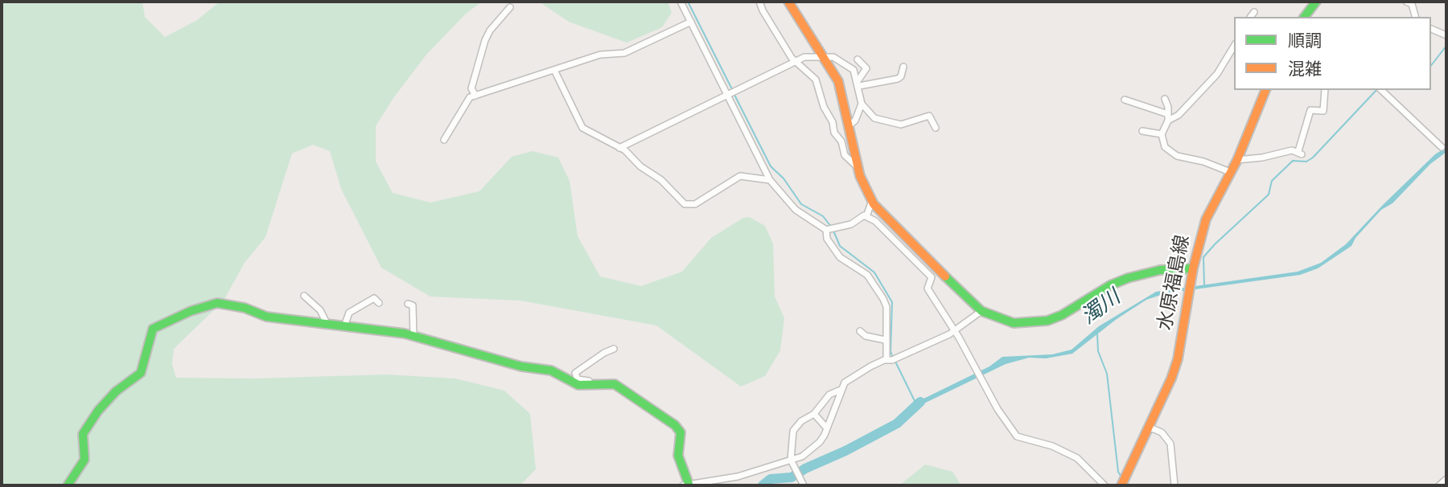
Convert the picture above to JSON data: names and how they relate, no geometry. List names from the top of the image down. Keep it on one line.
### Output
{"streets":{"street":["水原福島線"]},"water":["濁川"],"legend":["順調","混雑"]}
